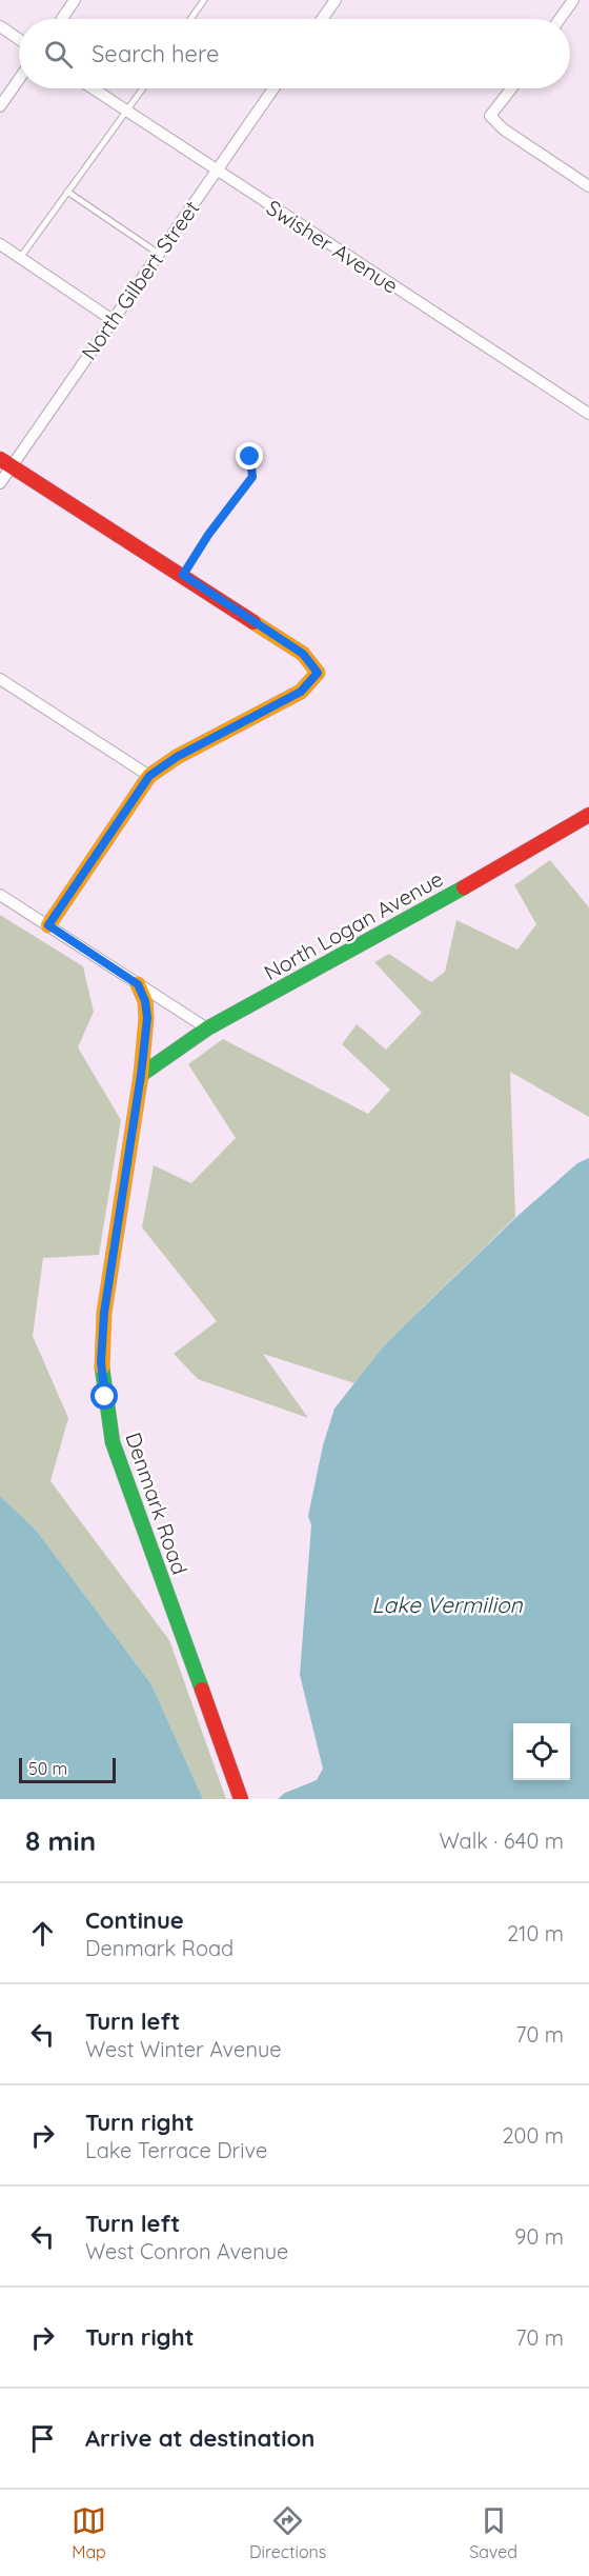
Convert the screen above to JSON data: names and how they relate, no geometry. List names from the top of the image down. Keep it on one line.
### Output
{"streets":{"street":["Swisher Avenue","North Gilbert Street","North Logan Avenue","Denmark Road"]},"crossings":[["Swisher Avenue","North Gilbert Street"],["North Logan Avenue","Denmark Road"]],"water":["Lake Vermilion"],"scale_bar":"50 m","page":{"search":"Search here","scale":"50 m","heading":["8 min","Walk · 640 m"],"list":[["Continue","Denmark Road","210 m"],["Turn left","West Winter Avenue","70 m"],["Turn right","Lake Terrace Drive","200 m"],["Turn left","West Conron Avenue","90 m"],["Turn right","70 m"],"Arrive at destination"],"nav":["Map","Directions","Saved"]}}
